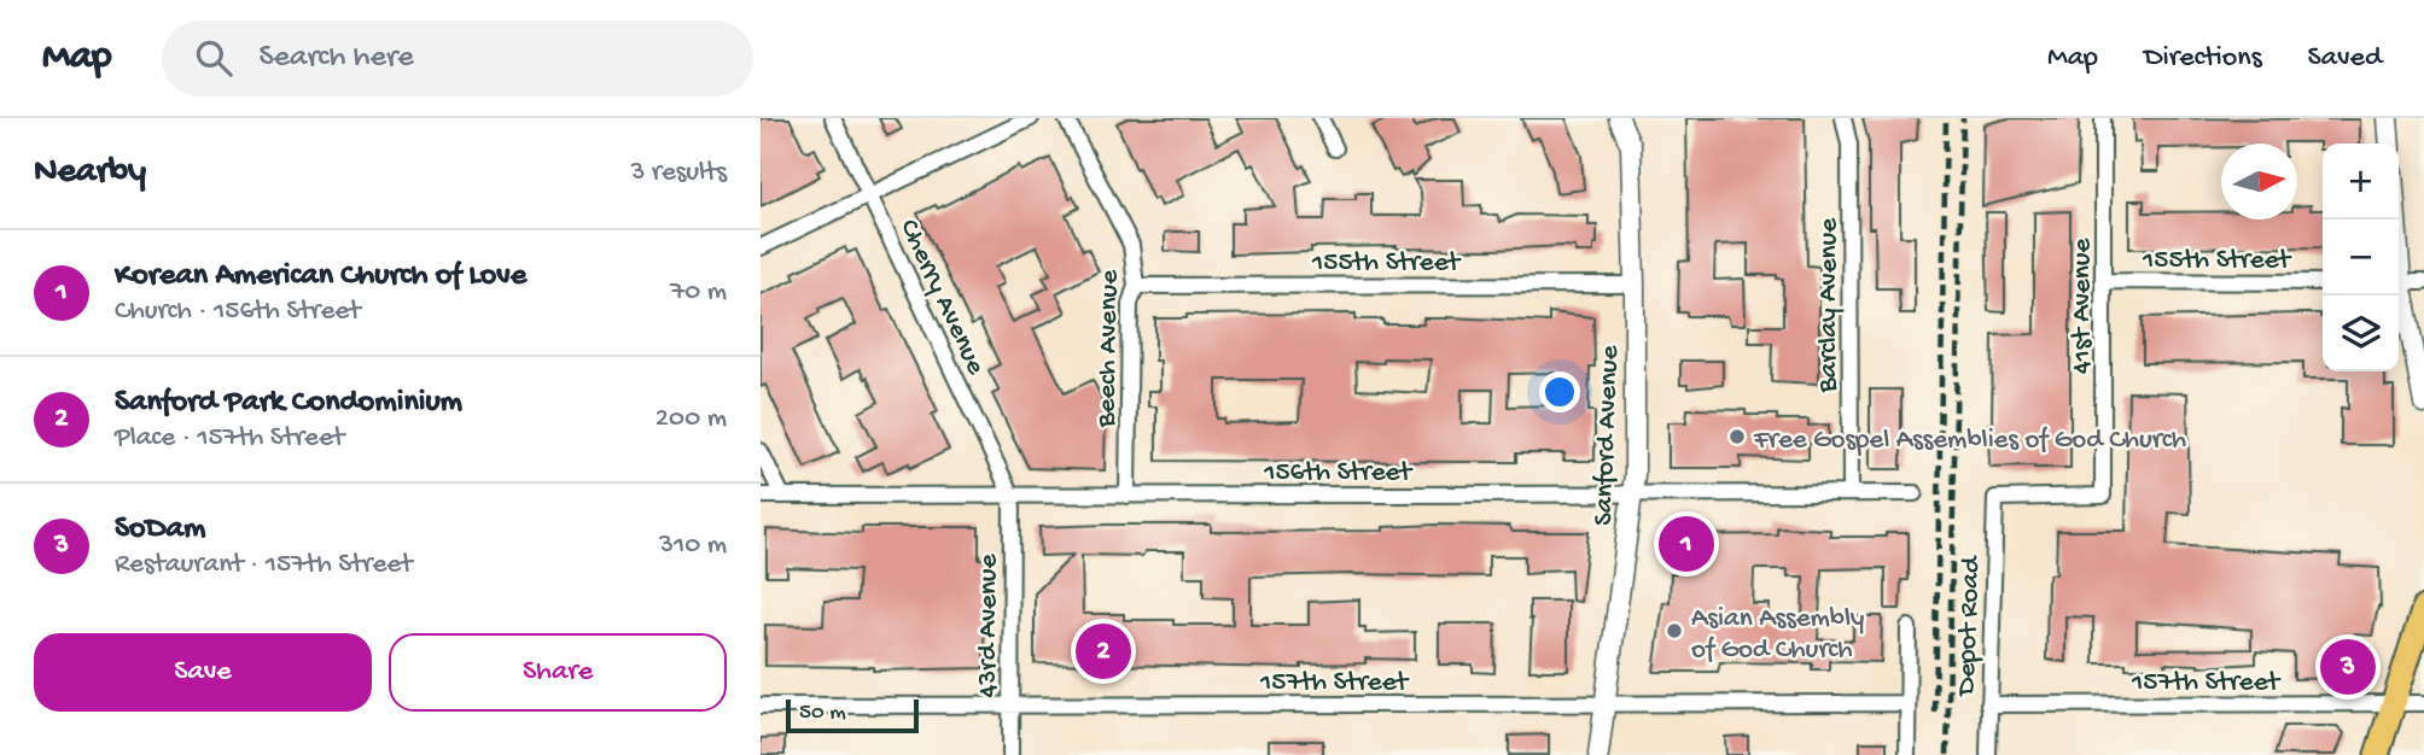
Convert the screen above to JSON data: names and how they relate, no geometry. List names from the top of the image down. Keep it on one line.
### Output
{"streets":{"street":["155th Street","Cherry Avenue","Barclay Avenue","41st Avenue","Beech Avenue","Sanford Avenue","156th Street","43rd Avenue","Depot Road","157th Street"]},"crossings":[["155th Street","41st Avenue"],["155th Street","Beech Avenue"],["155th Street","Sanford Avenue"],["Cherry Avenue","156th Street"],["Cherry Avenue","43rd Avenue"],["Barclay Avenue","156th Street"],["41st Avenue","Depot Road"],["Beech Avenue","156th Street"],["Sanford Avenue","156th Street"],["Sanford Avenue","157th Street"],["156th Street","43rd Avenue"],["43rd Avenue","157th Street"],["Depot Road","157th Street"]],"places":["Free Gospel Assemblies of God Church","Asian Assembly of God Church"],"scale_bar":"50 m","north":"right","page":{"header":"Map","search":"Search here","nav":["Map","Directions","Saved"],"heading":["Nearby","3 results"],"map_buttons":["+","−"],"list":[{"mark":"1","name":"Korean American Church of Love","note":"Church · 156th Street","value":"70 m"},{"mark":"2","name":"Sanford Park Condominium","note":"Place · 157th Street","value":"200 m"},{"mark":"3","name":"SoDam","note":"Restaurant · 157th Street","value":"310 m"}],"pins":["1","2","3"],"buttons":["Save","Share"],"scale":"50 m"}}
